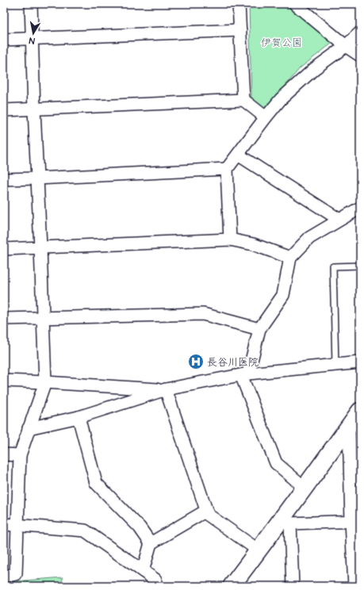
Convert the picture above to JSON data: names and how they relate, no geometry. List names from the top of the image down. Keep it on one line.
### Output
{"parks":["伊賀公園"],"places":{"hospital":["長谷川医院"]},"north":"bottom"}
